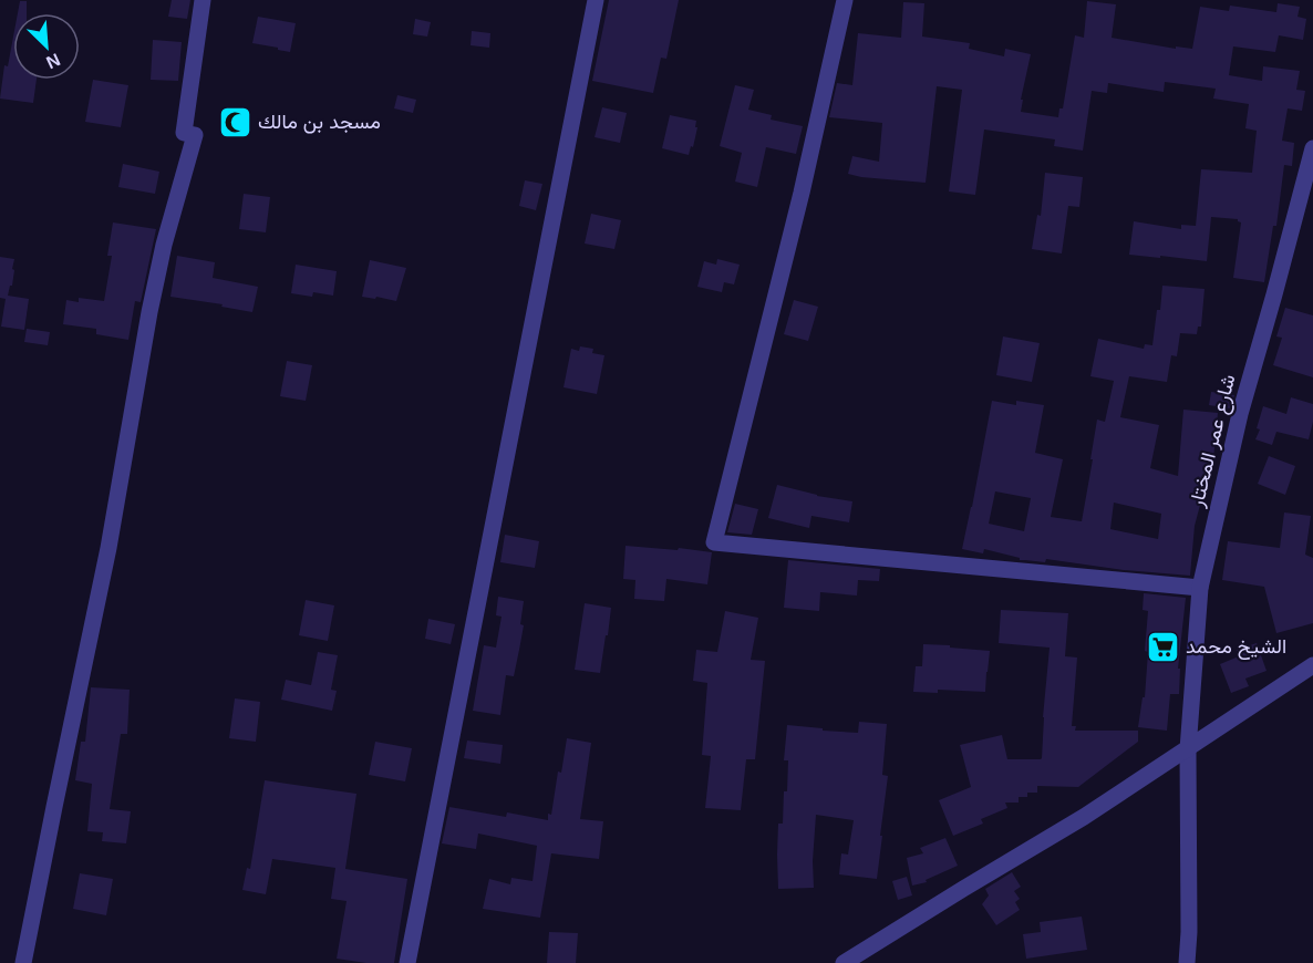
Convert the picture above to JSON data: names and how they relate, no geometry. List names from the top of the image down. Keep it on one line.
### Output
{"streets":{"street":["شارع عمر المختار"]},"places":{"mosque":["مسجد بن مالك"],"supermarket":["الشيخ محمد"]},"north":"bottom right"}
